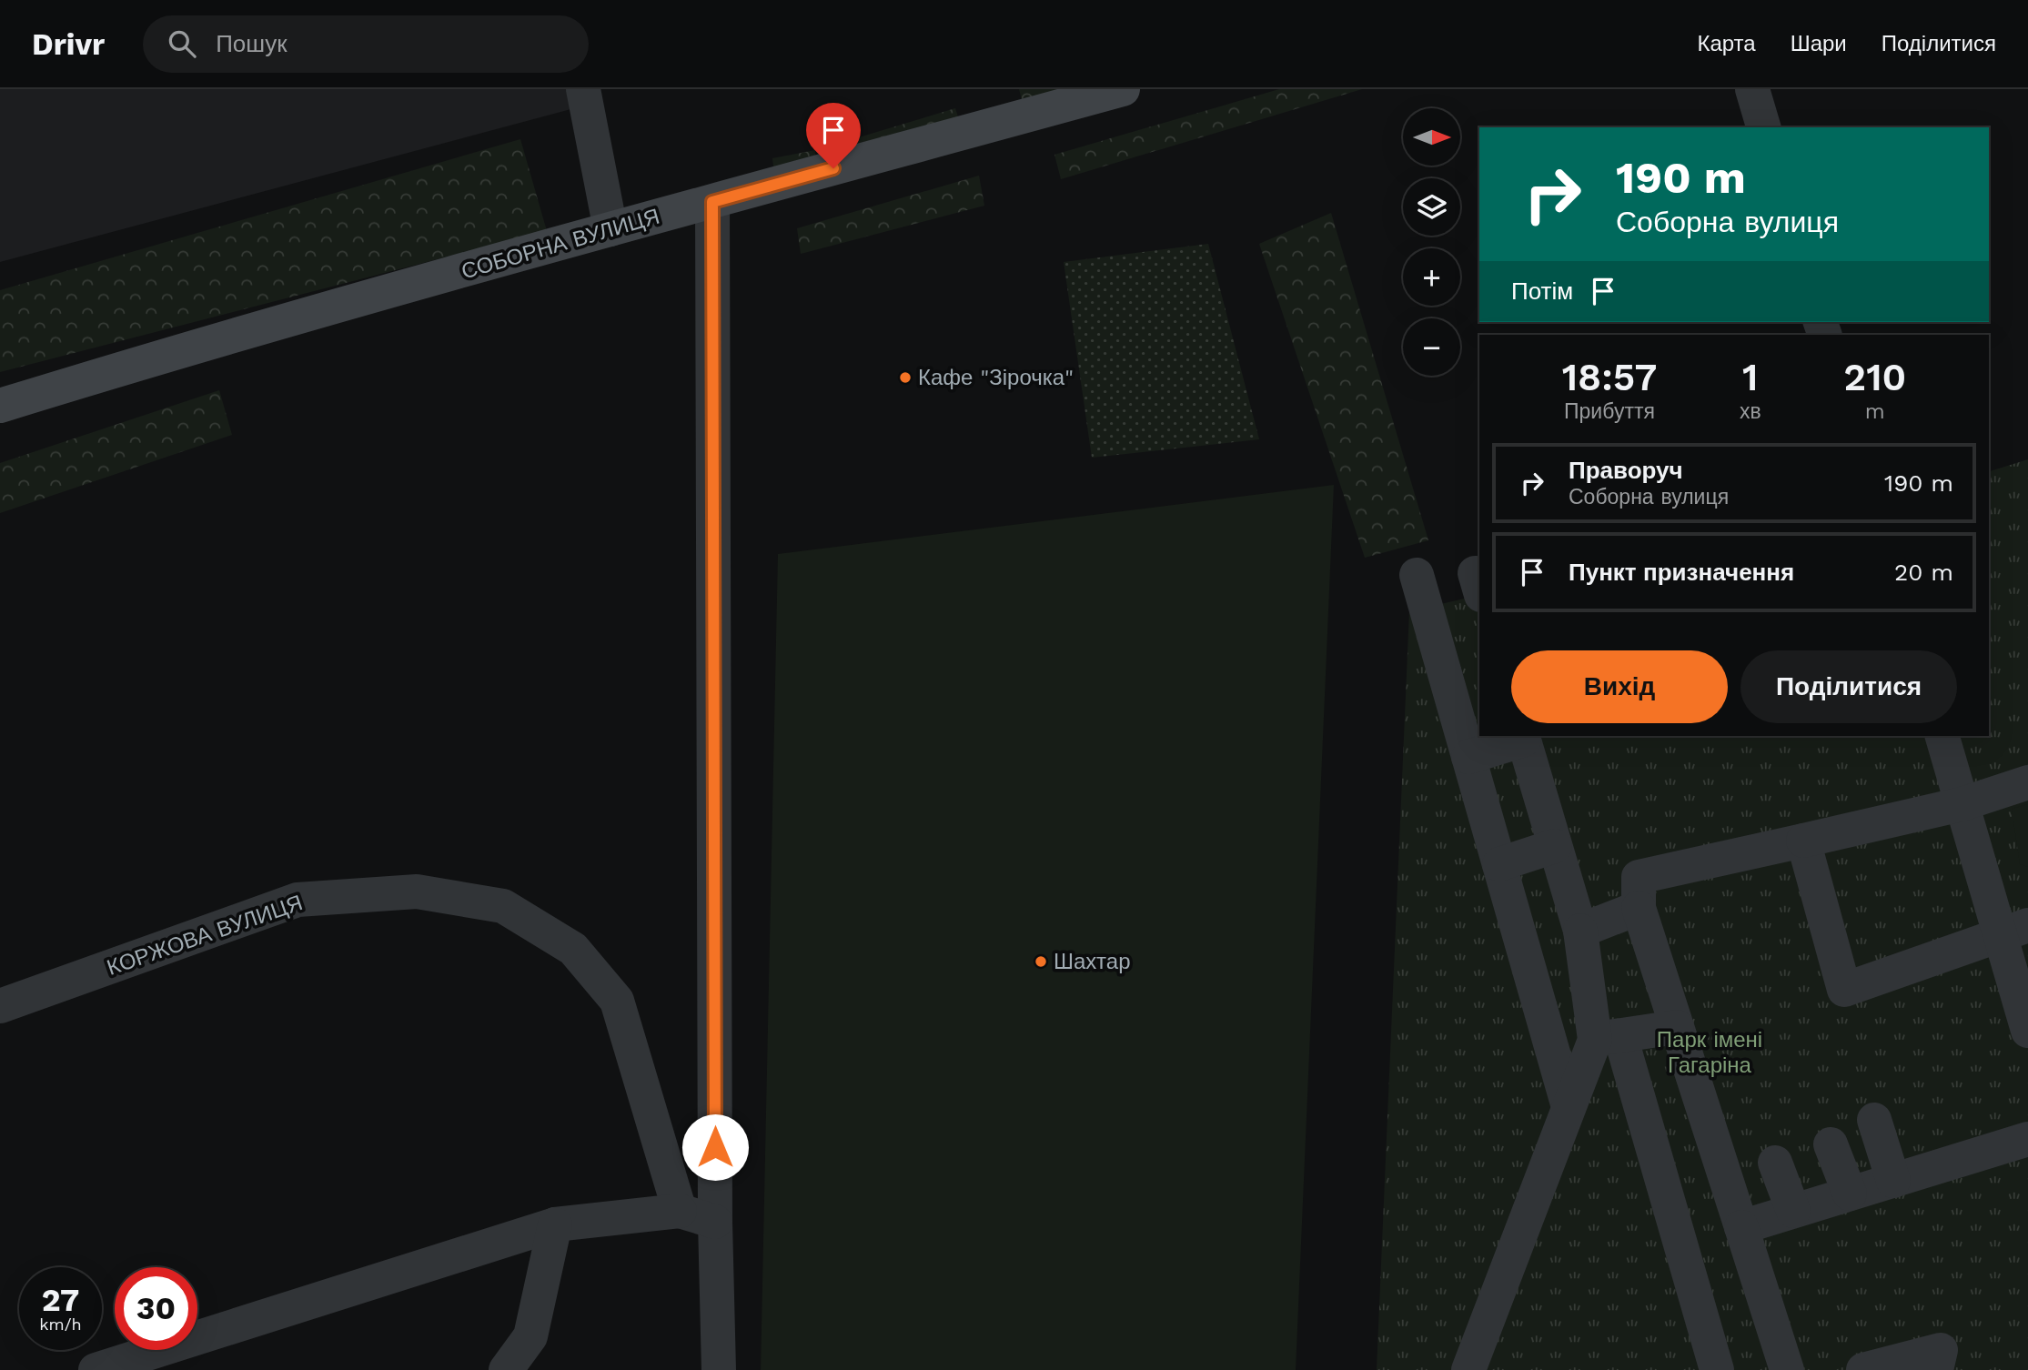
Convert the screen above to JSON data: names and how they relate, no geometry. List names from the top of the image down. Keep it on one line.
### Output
{"streets":{"street":["СОБОРНА ВУЛИЦЯ","КОРЖОВА ВУЛИЦЯ"]},"parks":["Парк імені Гагаріна"],"places":["Кафе \"Зірочка\"","Шахтар"],"north":"right","page":{"header":"Drivr","search":"Пошук","nav":["Карта","Шари","Поділитися"],"map_buttons":["+","−"],"turn":["190 m","Соборна вулиця"],"then":"Потім","eta":["18:57","Прибуття","1","хв","210","m"],"list":[{"name":"Праворуч","note":"Соборна вулиця","value":"190 m"},{"name":"Пункт призначення","value":"20 m"}],"buttons":["Вихід","Поділитися"],"speed":"27 km/h","limit":"30"}}
